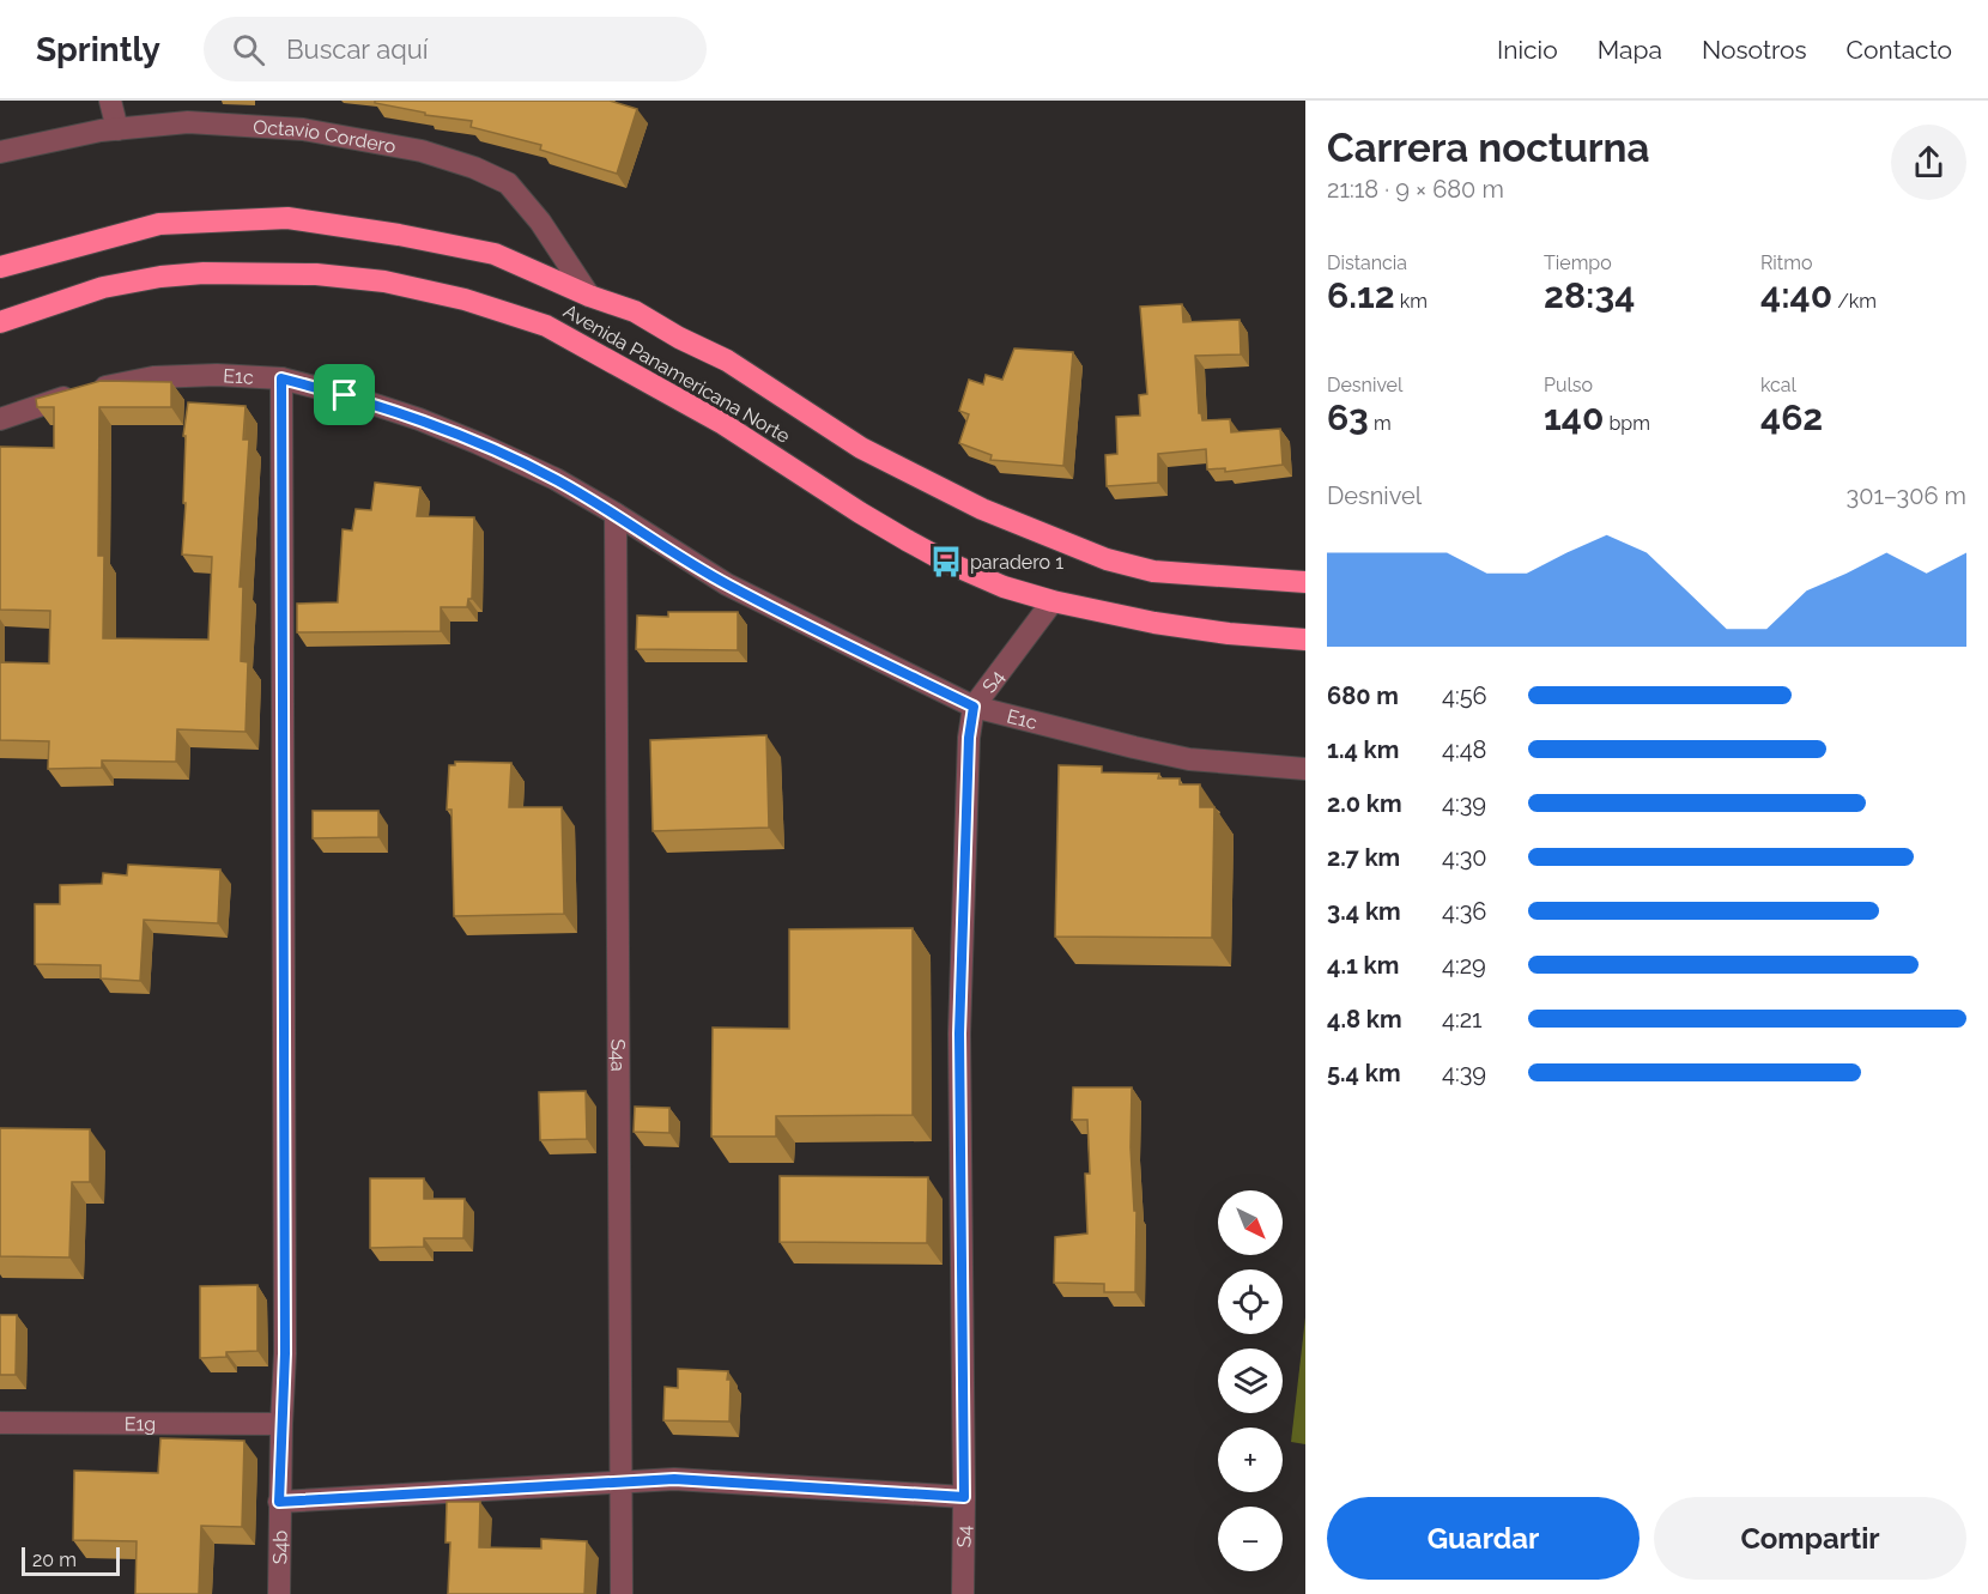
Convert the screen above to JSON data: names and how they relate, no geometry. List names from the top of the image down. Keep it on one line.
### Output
{"streets":{"highway":["Avenida Panamericana Norte"],"street":["Octavio Cordero","E1c","S4","S4a","E1g","S4b"]},"crossings":[["Octavio Cordero","Avenida Panamericana Norte"],["Avenida Panamericana Norte","S4"],["E1c","S4"],["E1c","S4a"],["E1c","S4b"],["E1g","S4b"]],"places":{"bus stop":["paradero 1"]},"scale_bar":"20 m","north":"bottom right","page":{"header":"Sprintly","search":"Buscar aquí","nav":["Inicio","Mapa","Nosotros","Contacto"],"heading":["Carrera nocturna","21:18 · 9 × 680 m"],"stats":[["Distancia","6.12 km"],["Tiempo","28:34"],["Ritmo","4:40 /km"],["Desnivel","63 m"],["Pulso","140 bpm"],["kcal","462"]],"chart":["Desnivel","301–306 m"],"list":[{"name":"680 m","note":"4:56"},{"name":"1.4 km","note":"4:48"},{"name":"2.0 km","note":"4:39"},{"name":"2.7 km","note":"4:30"},{"name":"3.4 km","note":"4:36"},{"name":"4.1 km","note":"4:29"},{"name":"4.8 km","note":"4:21"},{"name":"5.4 km","note":"4:39"}],"map_buttons":["+","−"],"buttons":["Guardar","Compartir"],"scale":"20 m"}}
